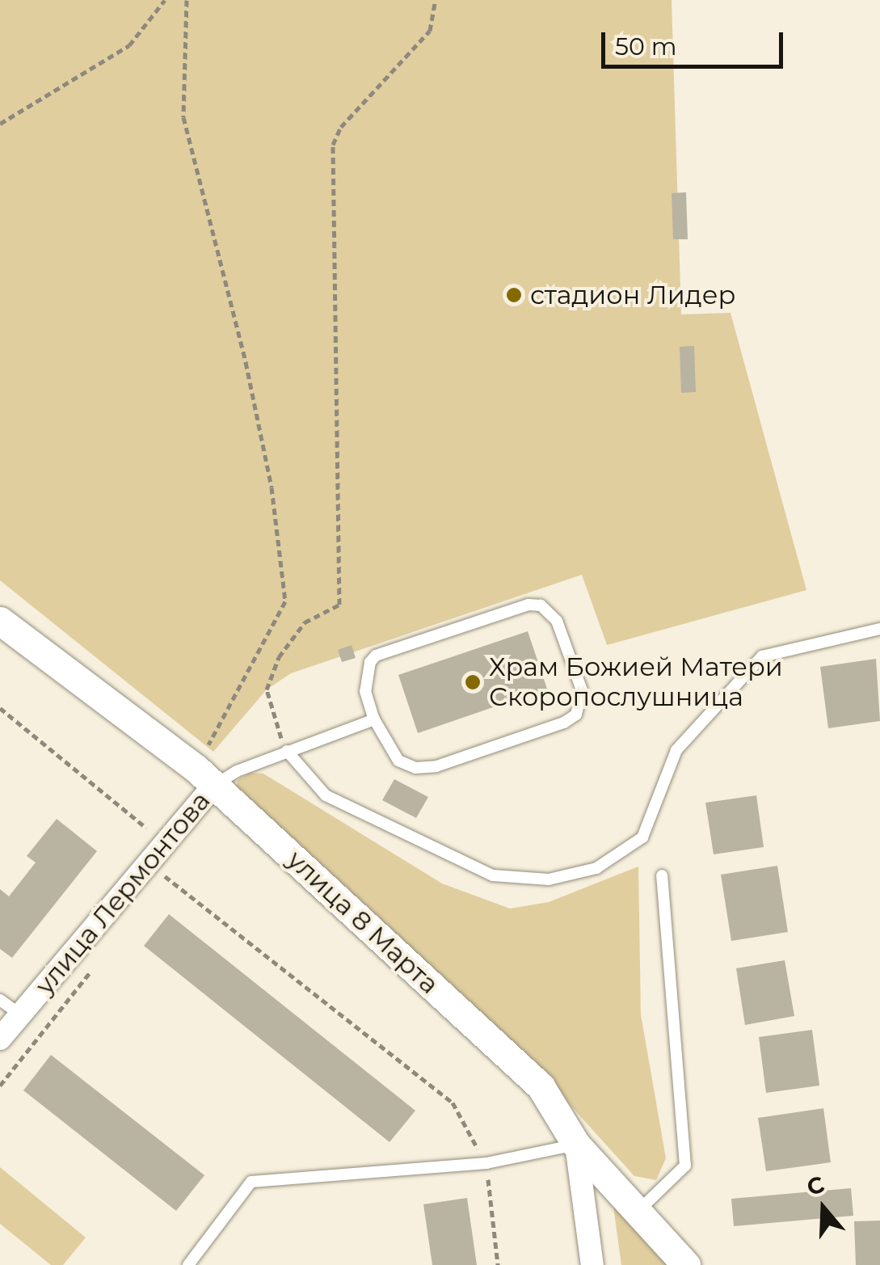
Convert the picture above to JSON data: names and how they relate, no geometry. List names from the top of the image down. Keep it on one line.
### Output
{"streets":{"street":["улица Лермонтова","улица 8 Марта"]},"crossings":[["улица Лермонтова","улица 8 Марта"]],"places":["стадион Лидер","Храм Божией Матери Скоропослушница"],"scale_bar":"50 m","north":"top"}
